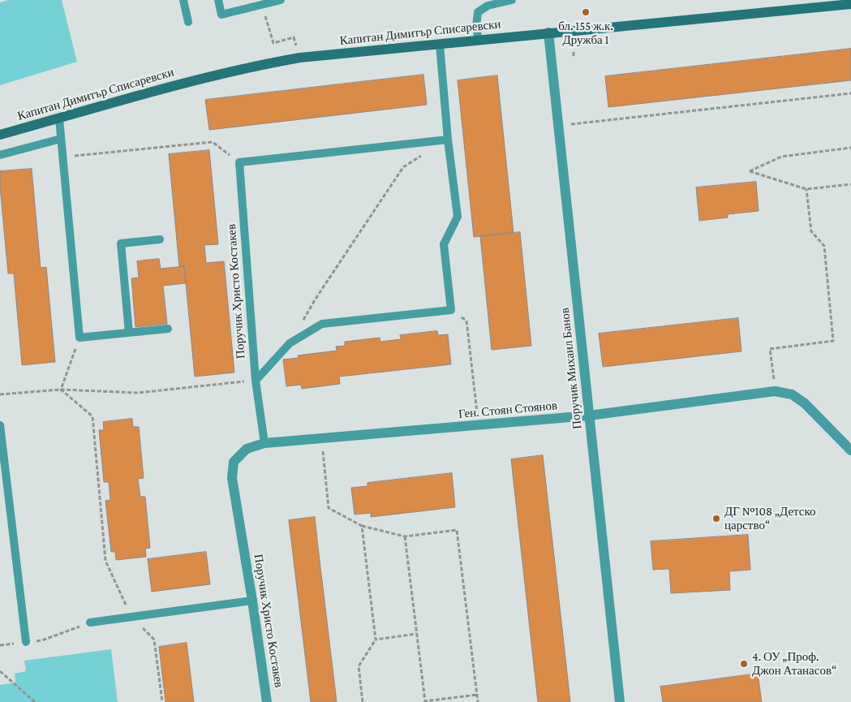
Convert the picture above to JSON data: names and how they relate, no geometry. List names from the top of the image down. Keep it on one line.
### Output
{"streets":{"street":["Капитан Димитър Списаревски","Поручик Христо Костакев","Поручик Михаил Банов","Ген. Стоян Стоянов"]},"crossings":[["Капитан Димитър Списаревски","Поручик Михаил Банов"],["Поручик Христо Костакев","Ген. Стоян Стоянов"],["Поручик Михаил Банов","Ген. Стоян Стоянов"]],"places":["бл. 155 ж.к. Дружба 1","ДГ №108 „Детско царство“","4. ОУ „Проф. Джон Атанасов“"]}
